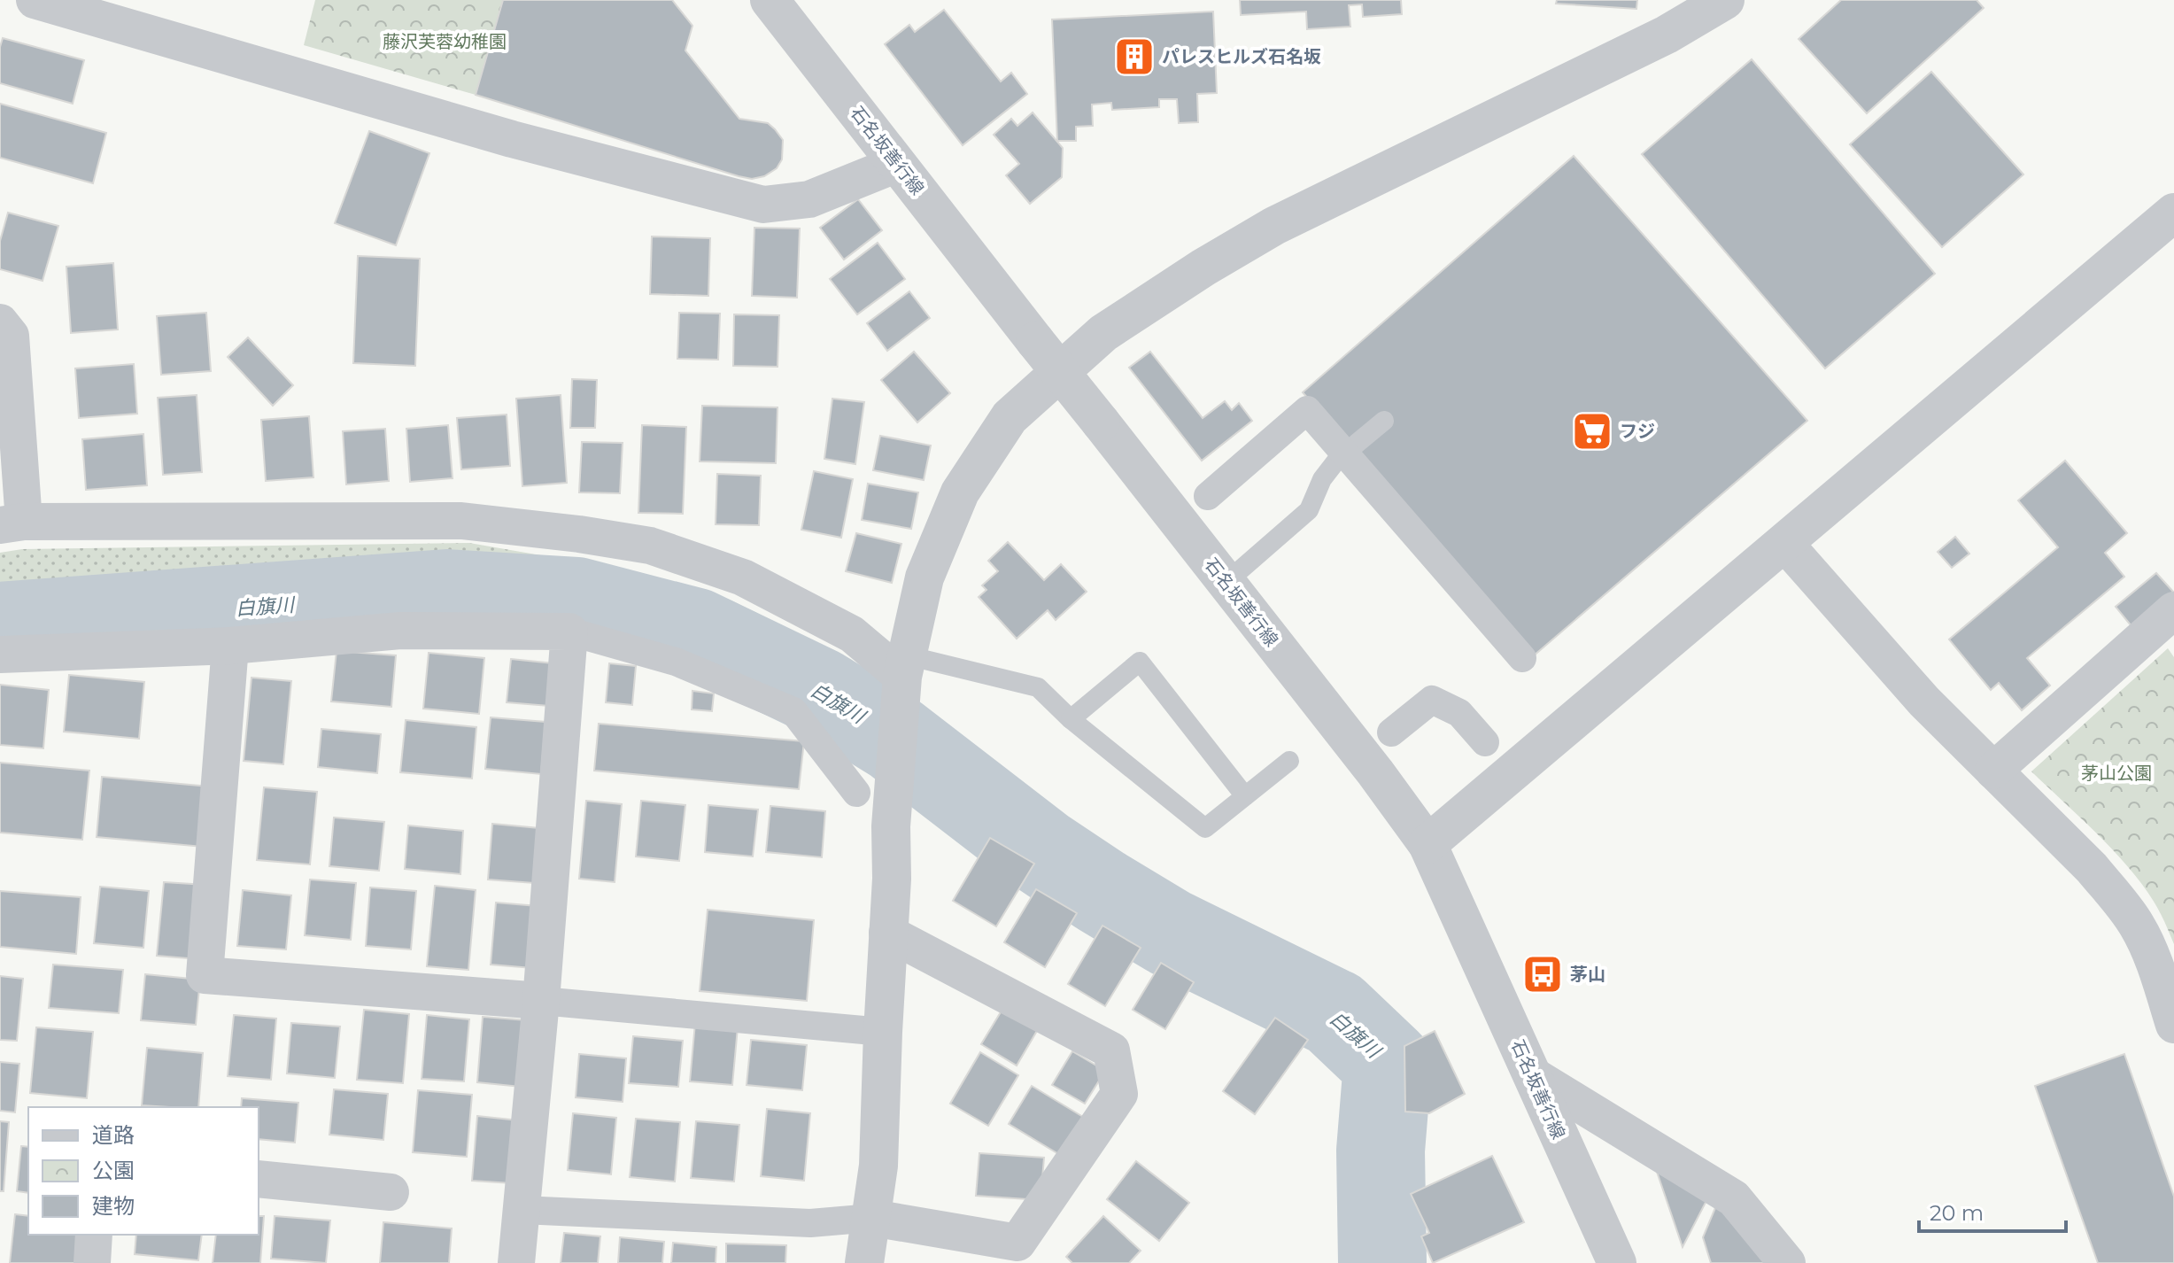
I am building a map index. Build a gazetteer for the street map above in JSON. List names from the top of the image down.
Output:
{
  "streets": {
    "street": ["石名坂善行線"]
  },
  "water": ["白旗川"],
  "parks": ["藤沢芙蓉幼稚園", "茅山公園"],
  "places": {
    "building": ["パレスヒルズ石名坂"],
    "supermarket": ["フジ"],
    "bus stop": ["茅山"]
  },
  "legend": ["道路", "公園", "建物"],
  "scale_bar": "20 m"
}
